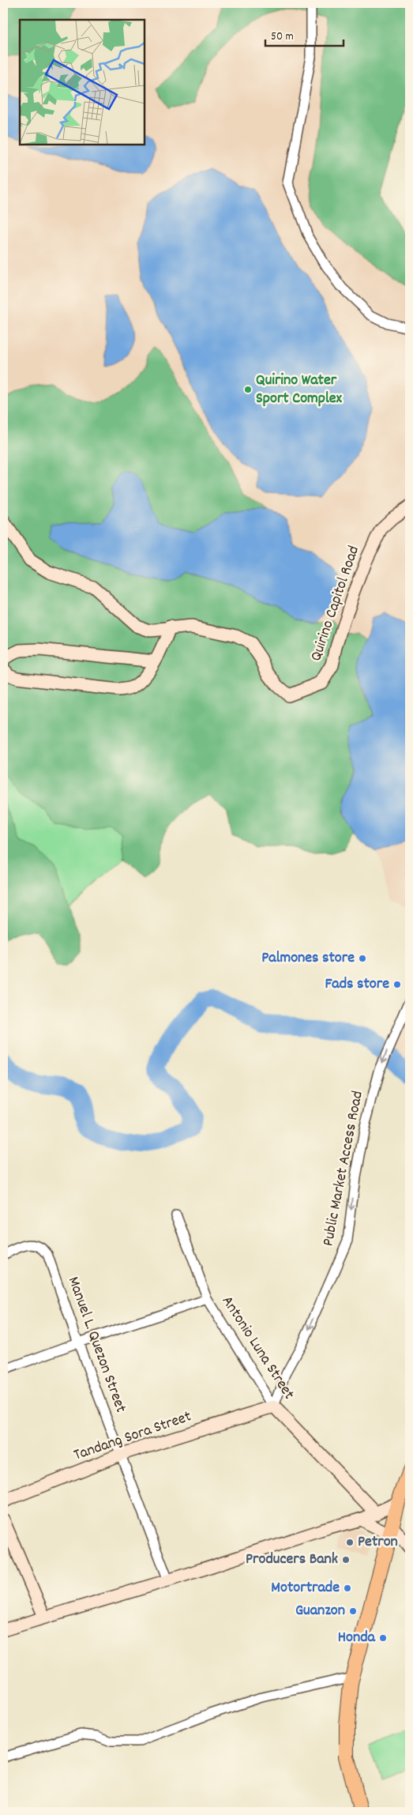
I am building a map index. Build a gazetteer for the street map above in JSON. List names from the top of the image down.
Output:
{
  "streets": {
    "street": [
      "Quirino Capitol Road",
      "Public Market Access Road",
      "Manuel L. Quezon Street",
      "Antonio Luna Street",
      "Tandang Sora Street"
    ]
  },
  "crossings": [
    ["Public Market Access Road", "Antonio Luna Street"],
    ["Public Market Access Road", "Tandang Sora Street"],
    ["Manuel L. Quezon Street", "Tandang Sora Street"],
    ["Antonio Luna Street", "Tandang Sora Street"]
  ],
  "one_way": ["Public Market Access Road"],
  "places": [
    "Quirino Water Sport Complex",
    "Palmones store",
    "Fads store",
    "Petron",
    "Producers Bank",
    "Motortrade",
    "Guanzon",
    "Honda"
  ],
  "scale_bar": "50 m"
}
